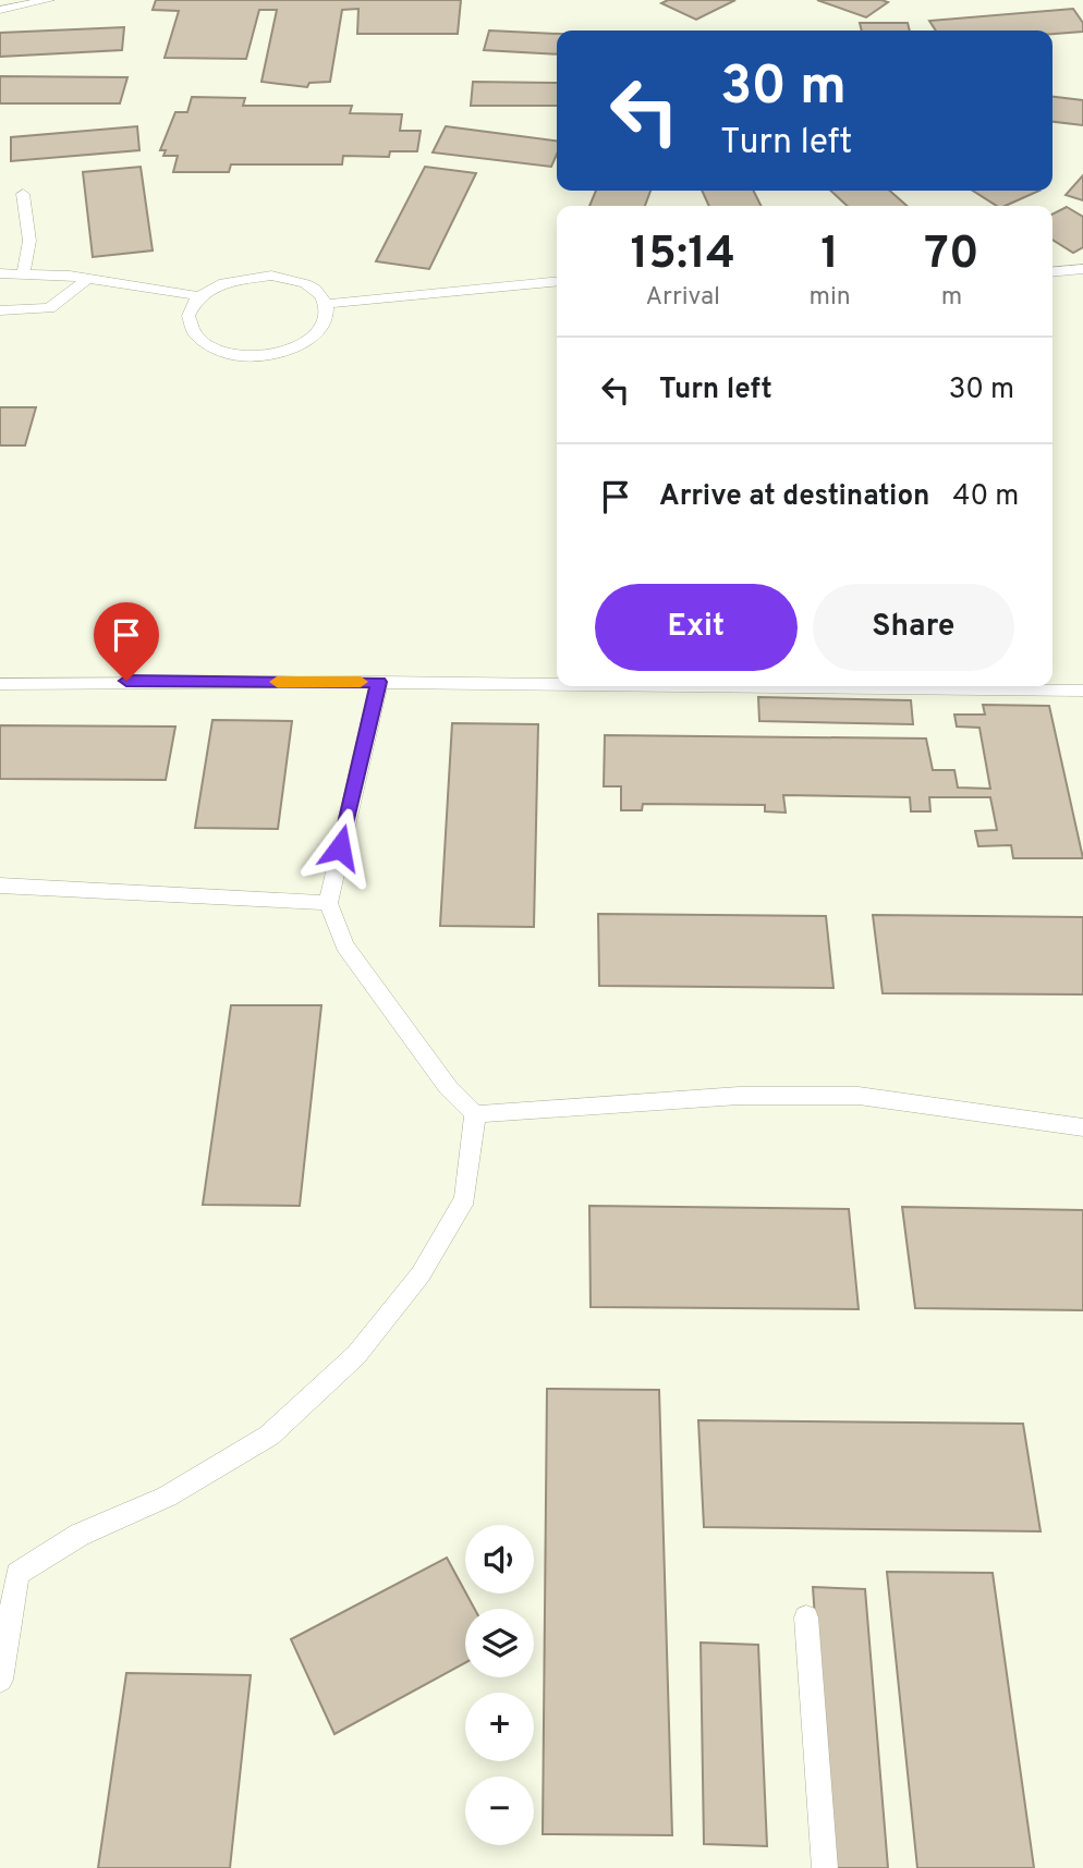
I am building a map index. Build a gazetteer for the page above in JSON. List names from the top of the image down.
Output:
{
  "page": {
    "turn": ["30 m", "Turn left"],
    "eta": [
      "15:14",
      "Arrival",
      "1",
      "min",
      "70",
      "m"
    ],
    "list": [
      {
        "name": "Turn left",
        "value": "30 m"
      },
      {
        "name": "Arrive at destination",
        "value": "40 m"
      }
    ],
    "buttons": ["Exit", "Share"],
    "map_buttons": ["+", "−"]
  }
}
